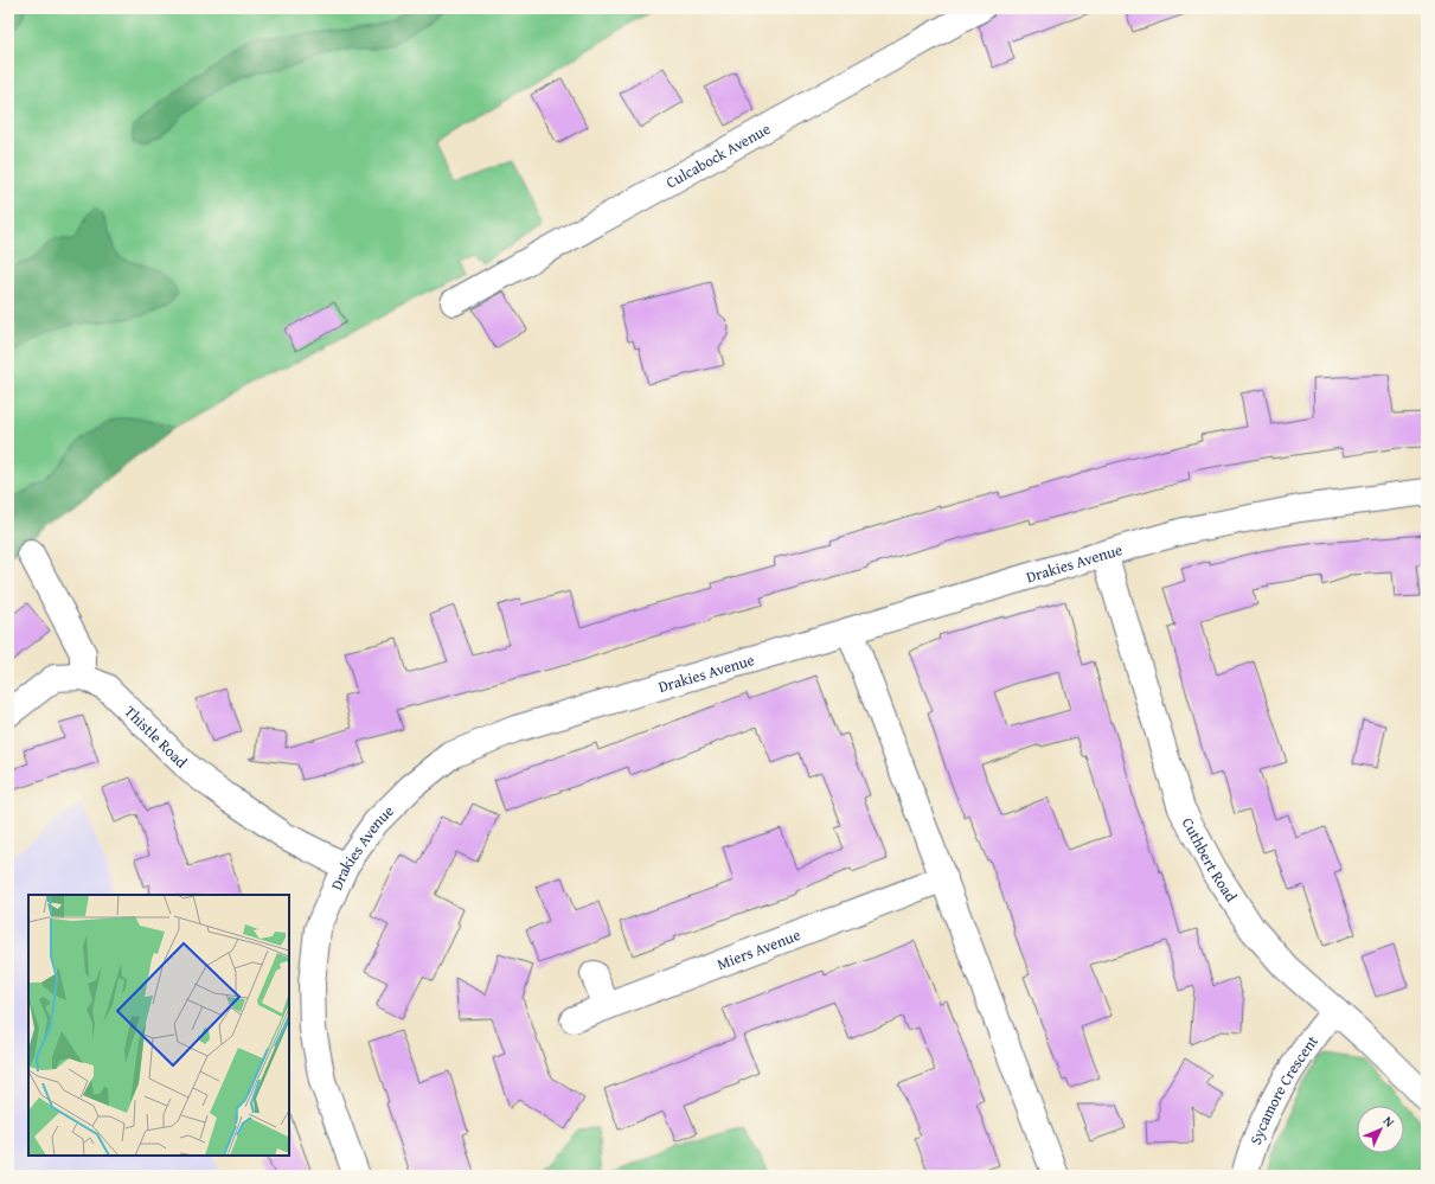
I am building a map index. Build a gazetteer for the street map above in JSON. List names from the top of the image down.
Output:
{
  "streets": {
    "street": [
      "Culcabock Avenue",
      "Drakies Avenue",
      "Thistle Road",
      "Cuthbert Road",
      "Miers Avenue",
      "Sycamore Crescent"
    ]
  },
  "crossings": [
    ["Drakies Avenue", "Thistle Road"],
    ["Drakies Avenue", "Cuthbert Road"],
    ["Cuthbert Road", "Sycamore Crescent"]
  ],
  "north": "top right"
}
